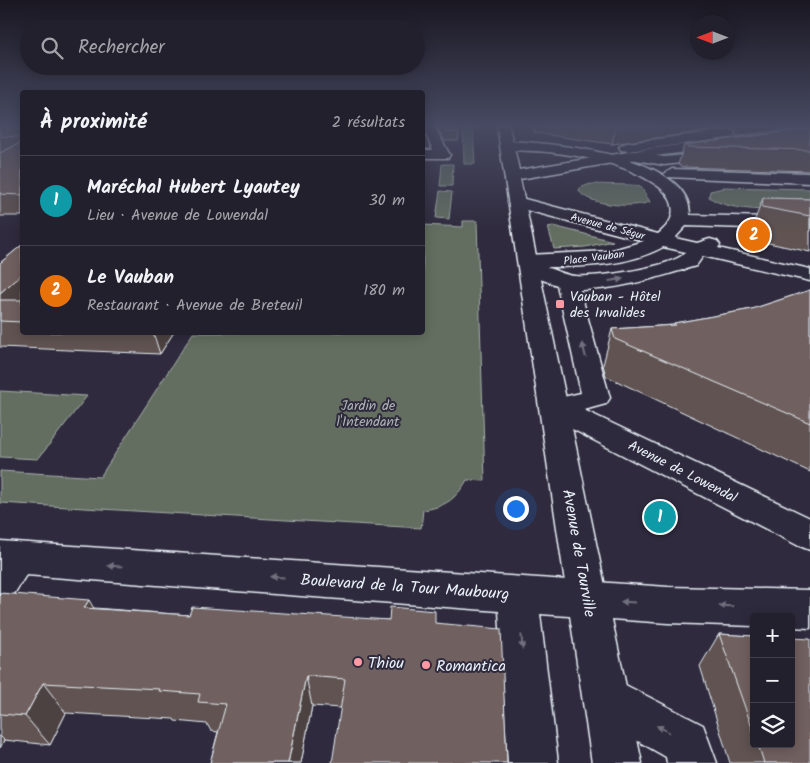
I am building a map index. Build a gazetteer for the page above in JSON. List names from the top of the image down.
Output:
{
  "streets": {
    "street": [
      "Avenue de Ségur",
      "Place Vauban",
      "Avenue de Lowendal",
      "Avenue de Tourville",
      "Boulevard de la Tour Maubourg"
    ]
  },
  "crossings": [
    ["Avenue de Ségur", "Place Vauban"],
    ["Avenue de Ségur", "Avenue de Tourville"],
    ["Place Vauban", "Avenue de Tourville"],
    ["Avenue de Lowendal", "Avenue de Tourville"],
    ["Avenue de Tourville", "Boulevard de la Tour Maubourg"]
  ],
  "one_way": ["Boulevard de la Tour Maubourg"],
  "parks": ["Jardin de l'Intendant"],
  "places": {
    "transit": ["Vauban - Hôtel des Invalides"],
    "other": ["Thiou", "Romantica"]
  },
  "north": "left",
  "page": {
    "search": "Rechercher",
    "heading": ["À proximité", "2 résultats"],
    "list": [
      {
        "mark": "1",
        "name": "Maréchal Hubert Lyautey",
        "note": "Lieu · Avenue de Lowendal",
        "value": "30 m"
      },
      {
        "mark": "2",
        "name": "Le Vauban",
        "note": "Restaurant · Avenue de Breteuil",
        "value": "180 m"
      }
    ],
    "pins": ["2", "1"],
    "map_buttons": ["+", "−"]
  }
}
